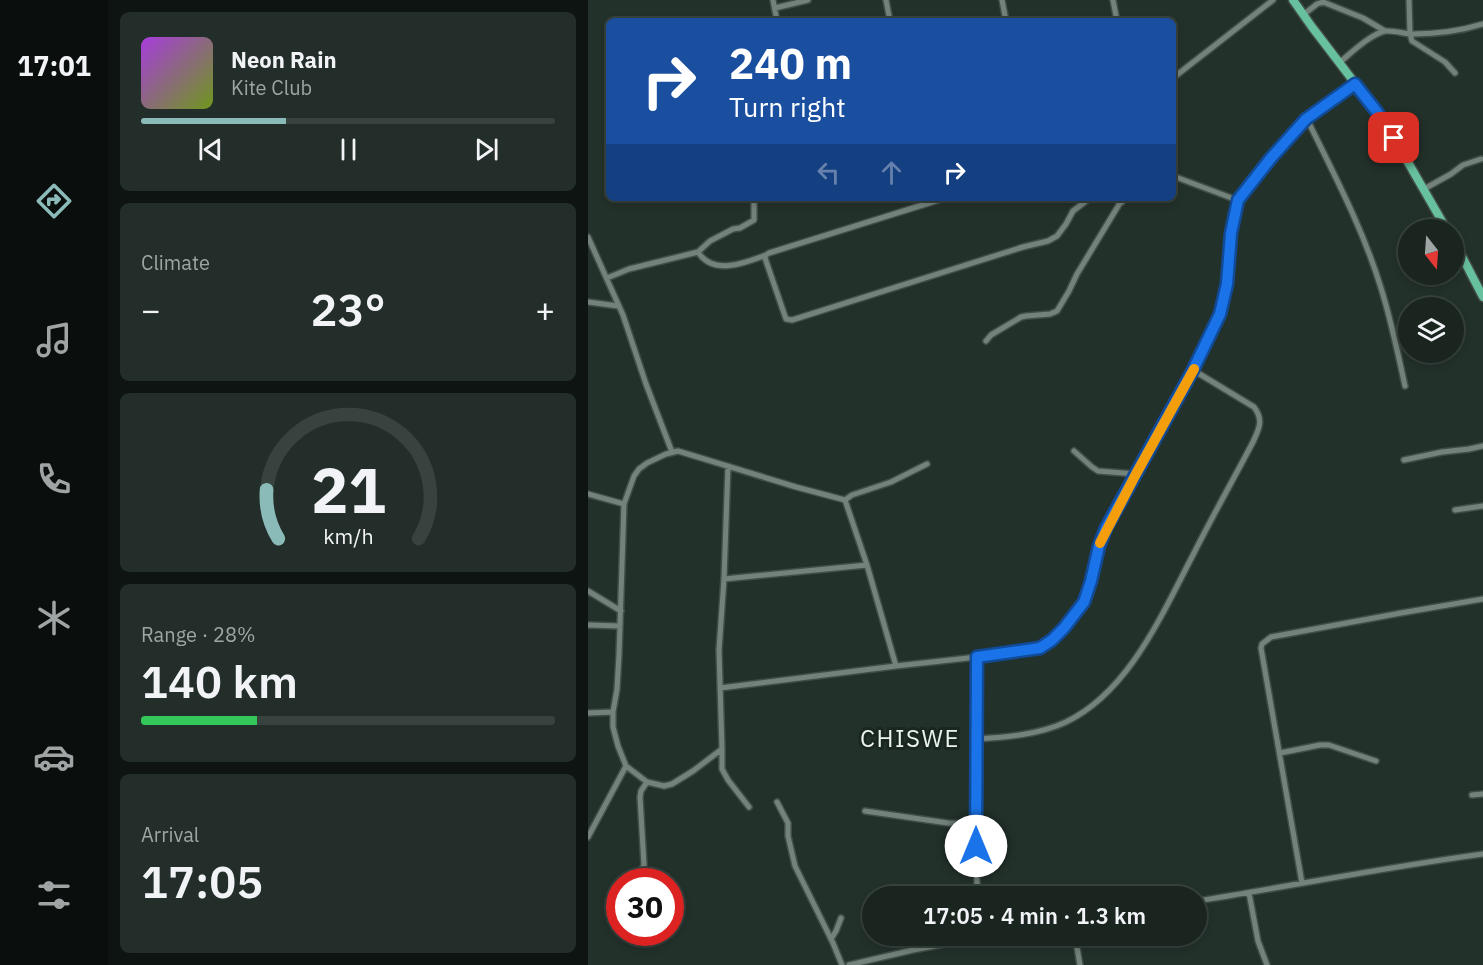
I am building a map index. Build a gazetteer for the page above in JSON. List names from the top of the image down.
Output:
{
  "districts": ["CHISWE"],
  "north": "bottom",
  "page": {
    "tabs": "17:01",
    "turn": ["240 m", "Turn right"],
    "song": ["Neon Rain", "Kite Club"],
    "tile": [
      "Climate",
      ["Range · 28%", "140 km"],
      ["Arrival", "17:05"]
    ],
    "heat": ["−", "23°", "+"],
    "limit": "30",
    "trip": "17:05 · 4 min · 1.3 km",
    "gauge": ["21", "km/h"]
  }
}
